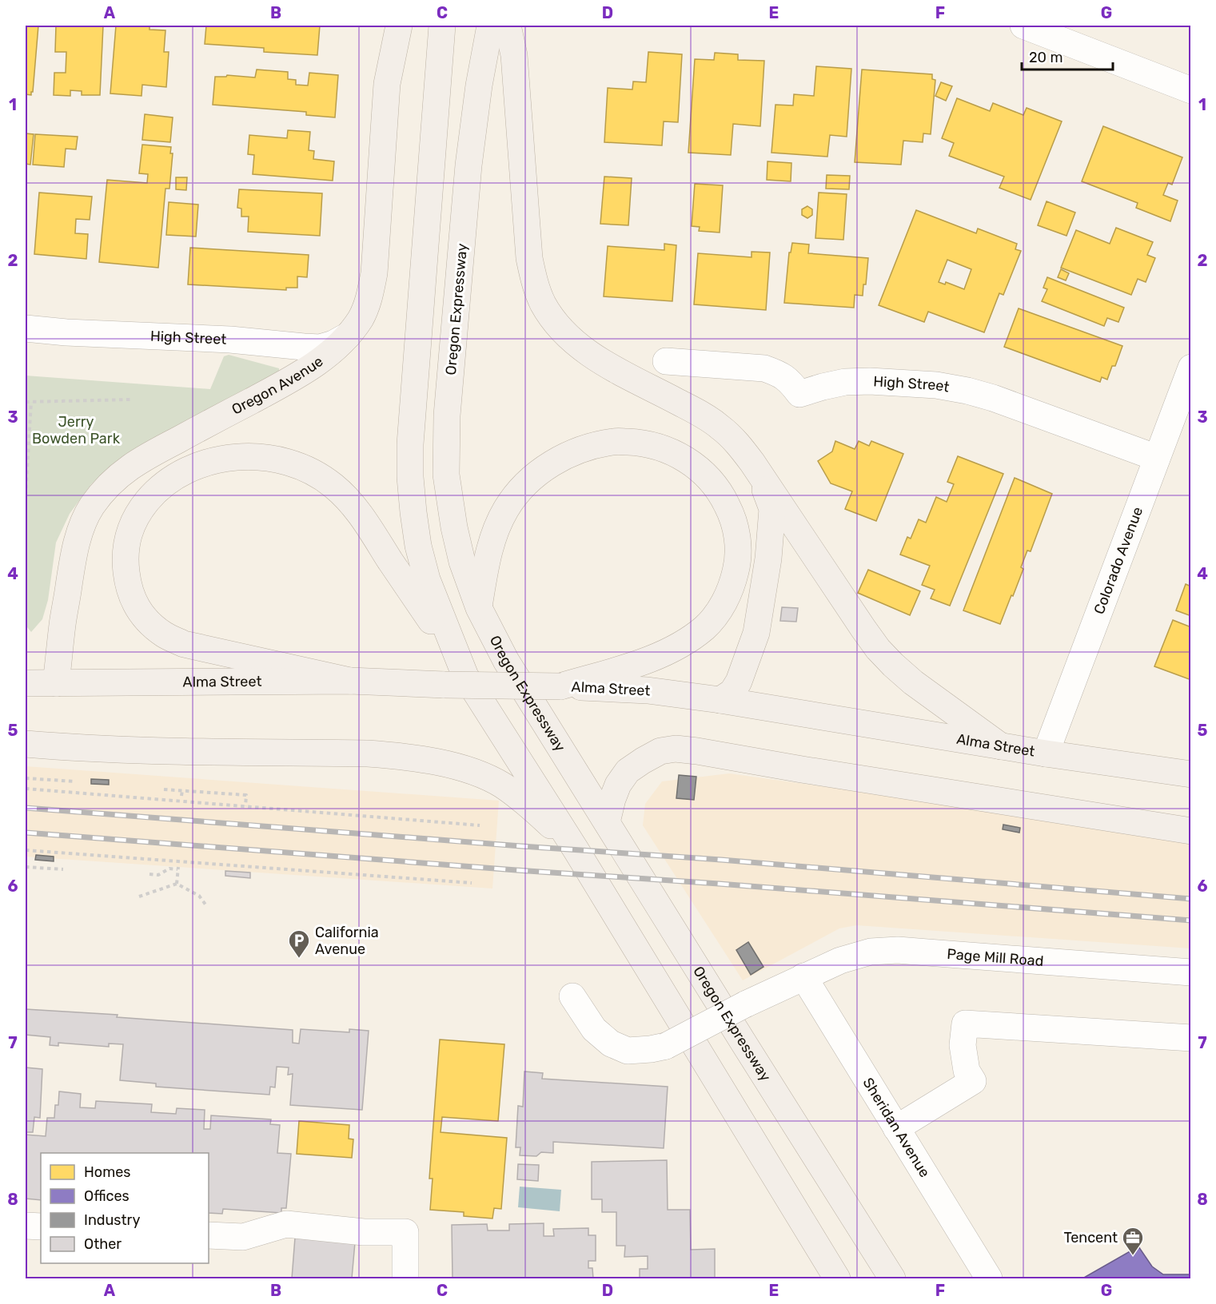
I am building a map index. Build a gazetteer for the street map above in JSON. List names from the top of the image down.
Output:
{
  "streets": {
    "main road": ["Oregon Expressway", "Oregon Avenue", "Alma Street"],
    "street": [
      "High Street",
      "Colorado Avenue",
      "Page Mill Road",
      "Sheridan Avenue"
    ]
  },
  "crossings": [
    ["High Street", "Oregon Avenue"],
    ["High Street", "Colorado Avenue"],
    ["Oregon Avenue", "Alma Street"],
    ["Colorado Avenue", "Alma Street"],
    ["Page Mill Road", "Sheridan Avenue"]
  ],
  "parks": ["Jerry Bowden Park"],
  "places": {
    "parking": ["California Avenue"],
    "office": ["Tencent"]
  },
  "legend": [
    "Homes",
    "Offices",
    "Industry",
    "Other"
  ],
  "scale_bar": "20 m",
  "grid": {
    "columns": [
      "A",
      "B",
      "C",
      "D",
      "E",
      "F",
      "G"
    ],
    "rows": [
      "1",
      "2",
      "3",
      "4",
      "5",
      "6",
      "7",
      "8"
    ]
  }
}
